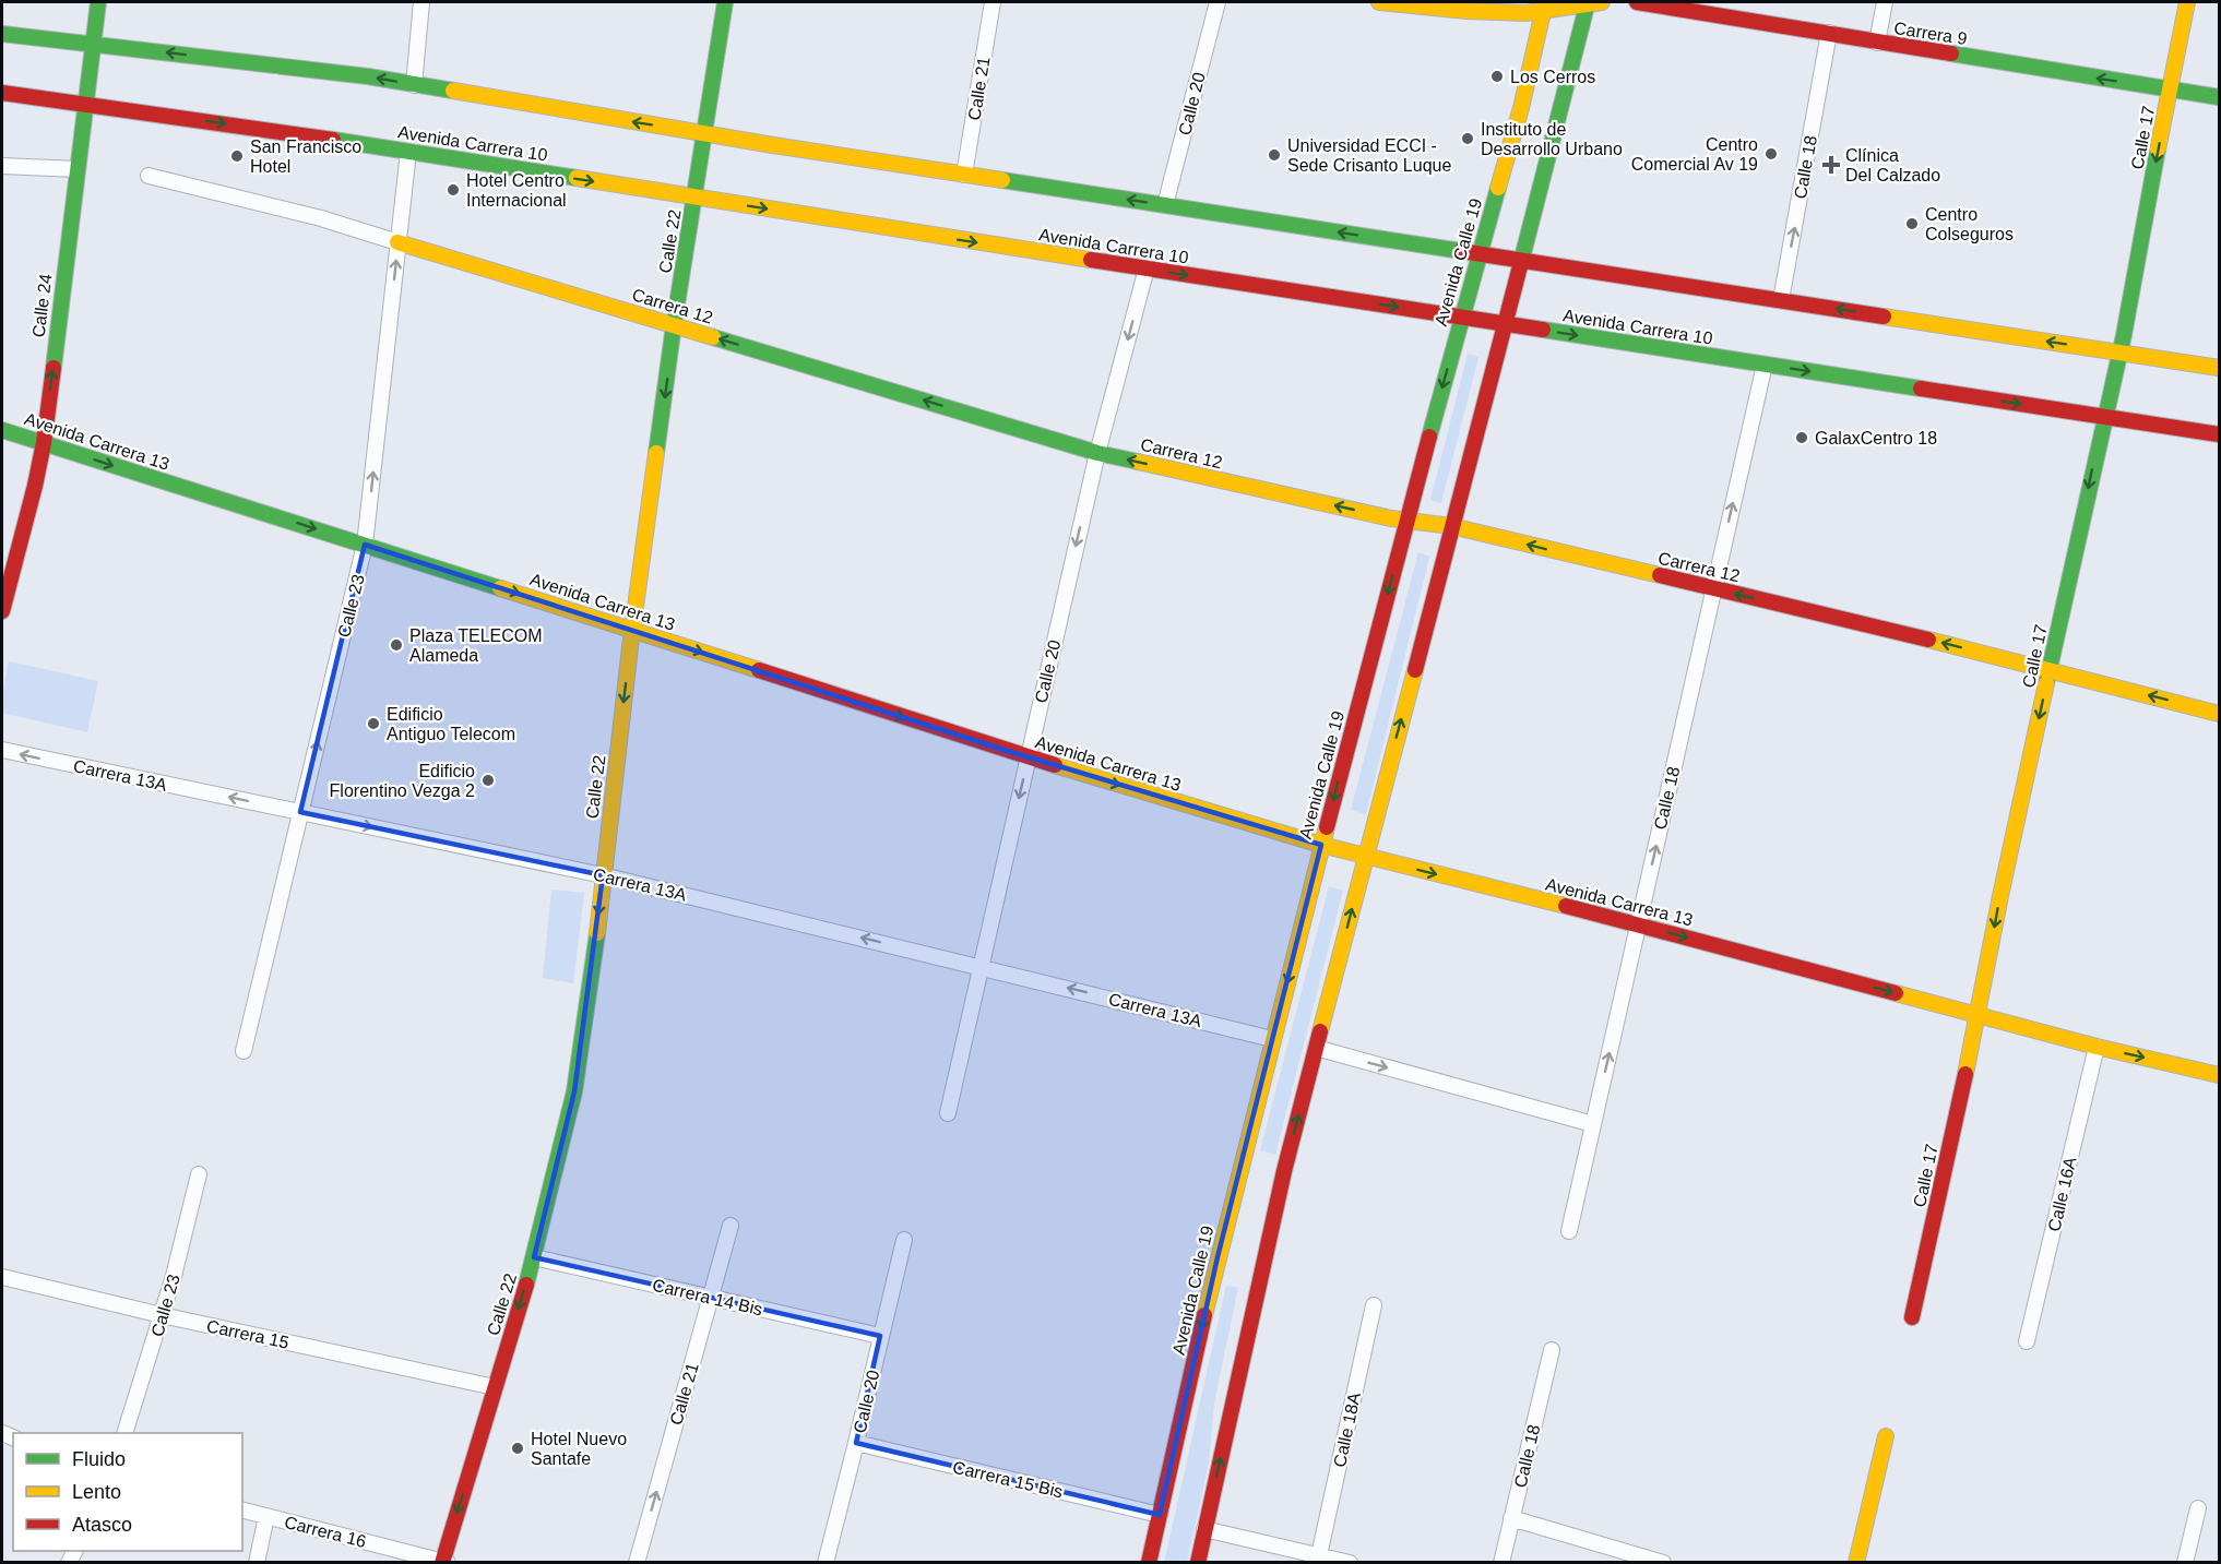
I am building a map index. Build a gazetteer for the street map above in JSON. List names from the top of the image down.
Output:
{
  "streets": {
    "main road": [
      "Carrera 9",
      "Calle 17",
      "Avenida Carrera 10",
      "Calle 22",
      "Avenida Calle 19",
      "Calle 24",
      "Carrera 12",
      "Avenida Carrera 13"
    ],
    "street": [
      "Calle 21",
      "Calle 20",
      "Calle 18",
      "Calle 23",
      "Carrera 13A",
      "Calle 16A",
      "Carrera 14 Bis",
      "Carrera 15",
      "Calle 18A",
      "Carrera 15 Bis",
      "Carrera 16"
    ]
  },
  "crossings": [
    ["Carrera 9", "Calle 17"],
    ["Carrera 9", "Calle 18"],
    ["Calle 21", "Carrera 14 Bis"],
    ["Calle 20", "Avenida Carrera 10"],
    ["Calle 20", "Carrera 12"],
    ["Calle 20", "Avenida Carrera 13"],
    ["Calle 20", "Carrera 13A"],
    ["Calle 20", "Carrera 14 Bis"],
    ["Calle 20", "Carrera 15 Bis"],
    ["Calle 17", "Avenida Carrera 10"],
    ["Calle 17", "Carrera 12"],
    ["Calle 17", "Avenida Carrera 13"],
    ["Avenida Carrera 10", "Calle 18"],
    ["Avenida Carrera 10", "Calle 22"],
    ["Avenida Carrera 10", "Avenida Calle 19"],
    ["Avenida Carrera 10", "Calle 24"],
    ["Avenida Carrera 10", "Calle 23"],
    ["Calle 18", "Carrera 12"],
    ["Calle 18", "Avenida Carrera 13"],
    ["Calle 22", "Carrera 12"],
    ["Calle 22", "Avenida Carrera 13"],
    ["Calle 22", "Carrera 13A"],
    ["Calle 22", "Carrera 14 Bis"],
    ["Calle 22", "Carrera 15"],
    ["Calle 22", "Carrera 16"],
    ["Avenida Calle 19", "Carrera 12"],
    ["Avenida Calle 19", "Avenida Carrera 13"],
    ["Avenida Calle 19", "Carrera 13A"],
    ["Avenida Calle 19", "Carrera 15 Bis"],
    ["Calle 24", "Avenida Carrera 13"],
    ["Carrera 12", "Calle 23"],
    ["Avenida Carrera 13", "Calle 23"],
    ["Avenida Carrera 13", "Calle 16A"],
    ["Calle 23", "Carrera 13A"],
    ["Calle 23", "Carrera 15"]
  ],
  "one_way": [
    "Carrera 9",
    "Calle 21",
    "Calle 20",
    "Calle 17",
    "Calle 18",
    "Calle 22",
    "Calle 24",
    "Carrera 12",
    "Avenida Carrera 13",
    "Calle 23"
  ],
  "places": {
    "other": [
      "Los Cerros",
      "Instituto de Desarrollo Urbano",
      "Centro Comercial Av 19",
      "Universidad ECCI - Sede Crisanto Luque",
      "San Francisco Hotel",
      "Hotel Centro Internacional",
      "Centro Colseguros",
      "GalaxCentro 18",
      "Plaza TELECOM Alameda",
      "Edificio Antiguo Telecom",
      "Edificio Florentino Vezga 2",
      "Hotel Nuevo Santafe"
    ],
    "health": ["Clínica Del Calzado"]
  },
  "legend": ["Fluido", "Lento", "Atasco"]
}
